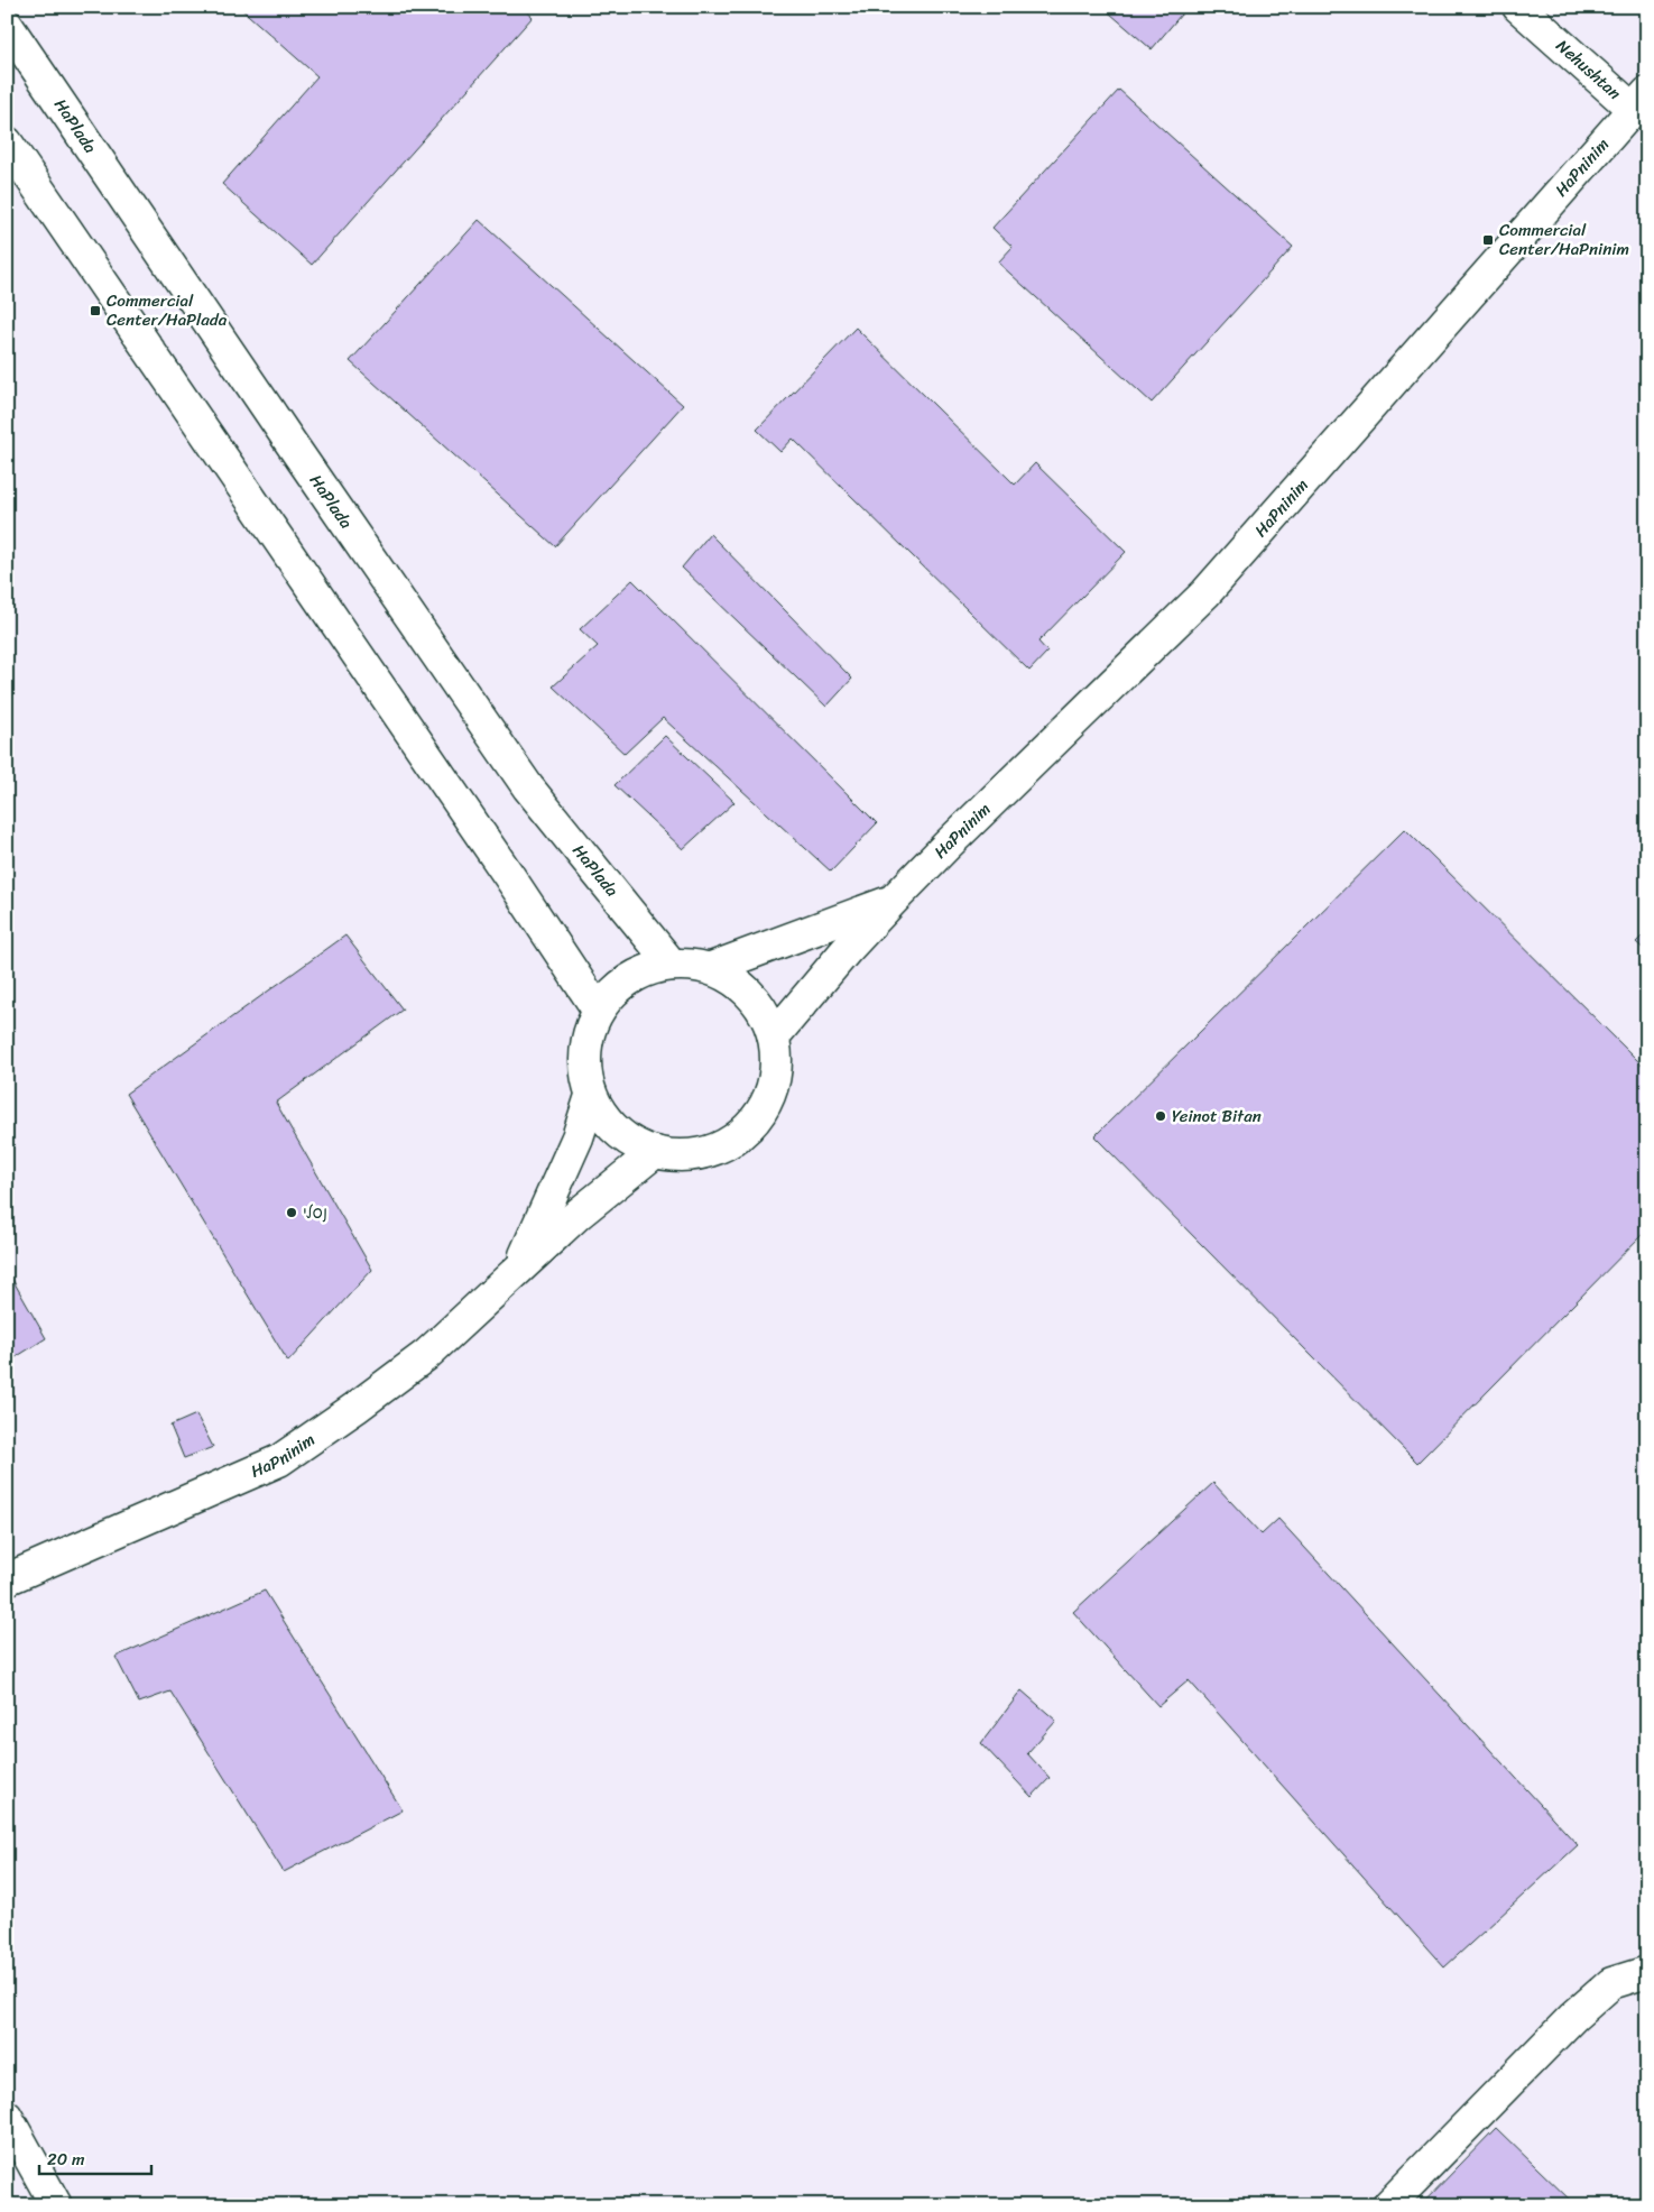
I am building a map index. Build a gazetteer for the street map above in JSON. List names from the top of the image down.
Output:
{
  "streets": {
    "street": ["Nehushtan", "HaPlada", "HaPninim"]
  },
  "crossings": [
    ["Nehushtan", "HaPninim"],
    ["HaPlada", "HaPninim"]
  ],
  "places": {
    "transit": ["Commercial Center/HaPninim", "Commercial Center/HaPlada"],
    "other": ["Yeinot Bitan", "נסלי"]
  },
  "scale_bar": "20 m"
}
